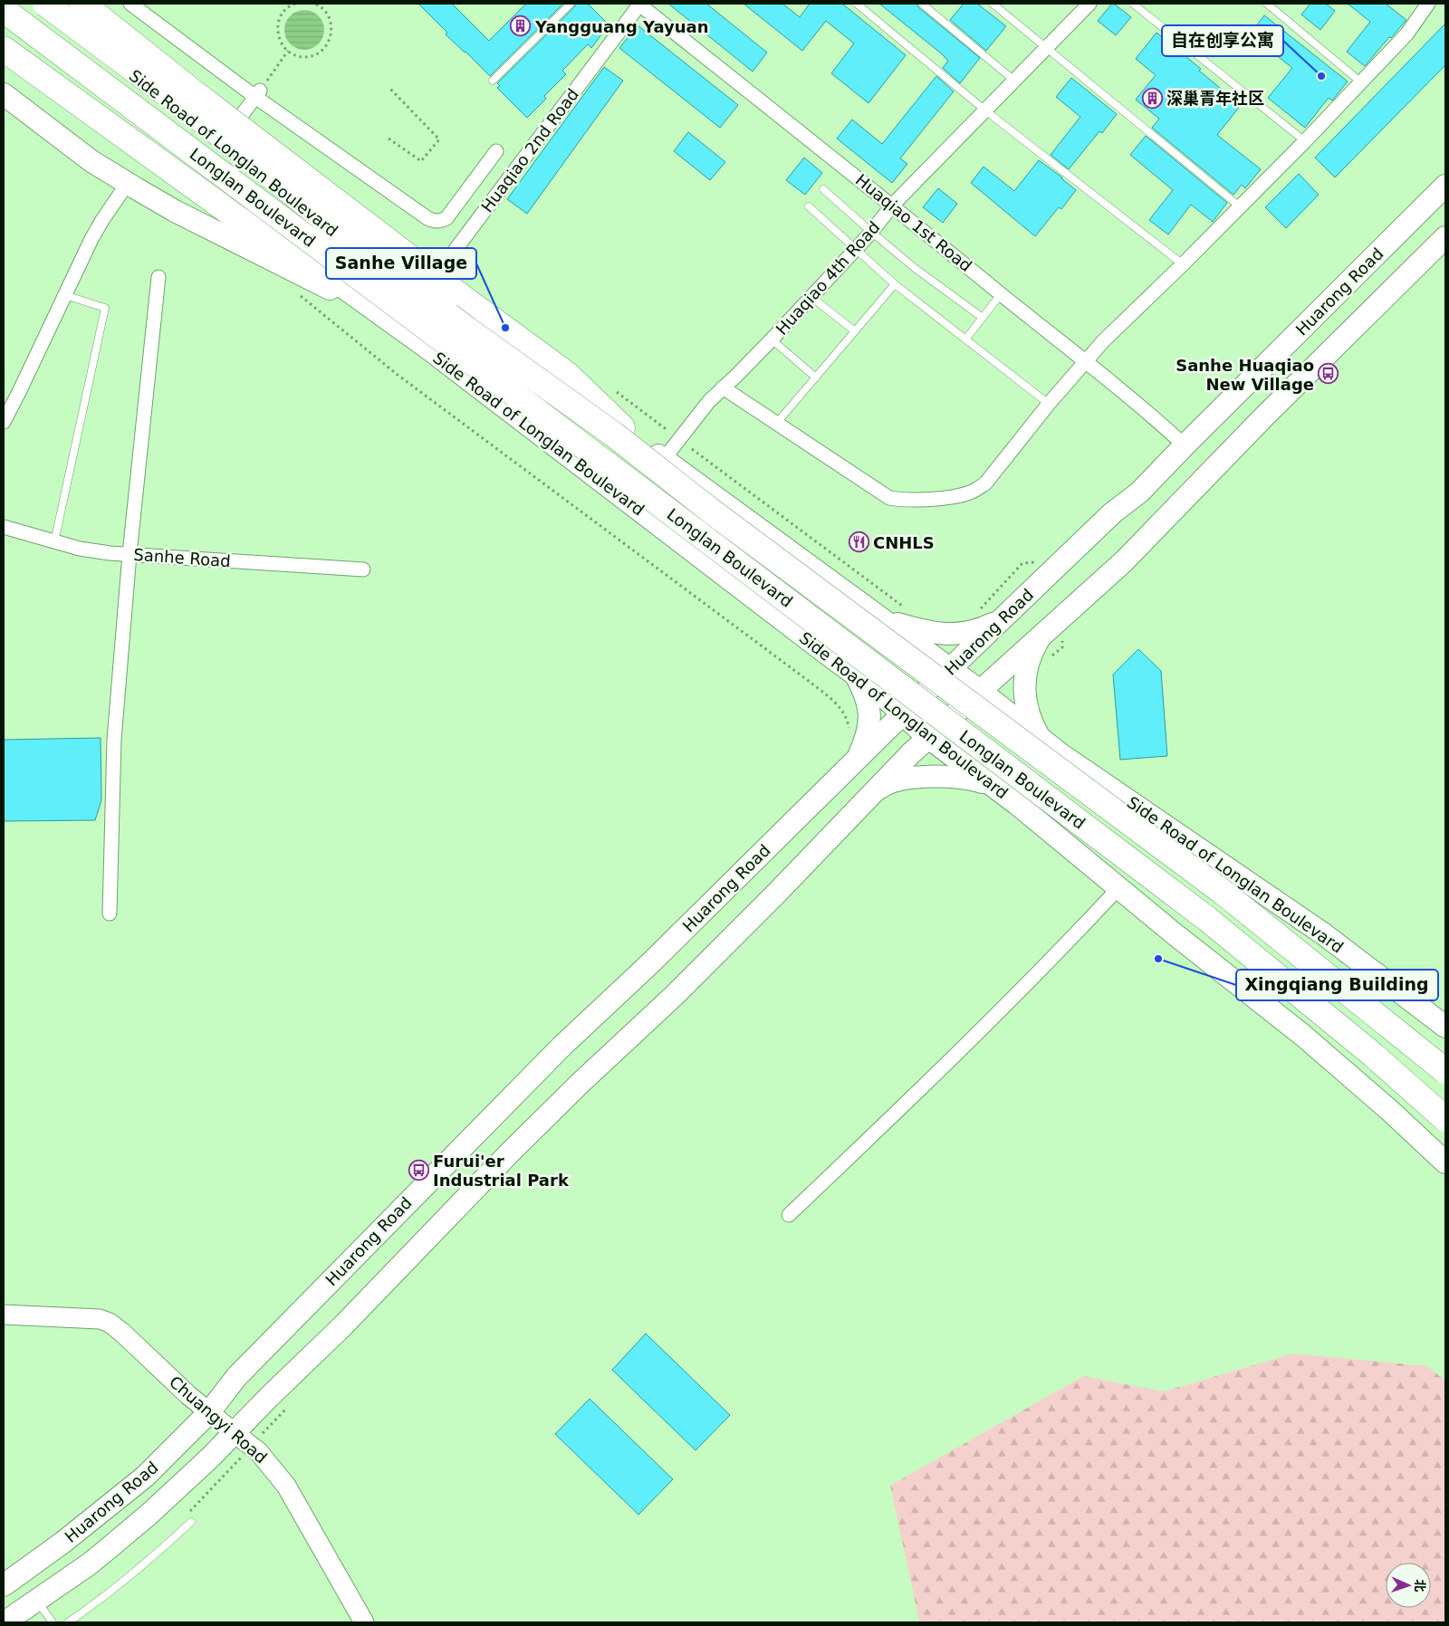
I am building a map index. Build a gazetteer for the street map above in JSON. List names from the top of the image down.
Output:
{
  "streets": {
    "highway": ["Longlan Boulevard"],
    "main road": ["Side Road of Longlan Boulevard", "Huarong Road"],
    "street": [
      "Huaqiao 2nd Road",
      "Huaqiao 1st Road",
      "Huaqiao 4th Road",
      "Sanhe Road",
      "Chuangyi Road"
    ]
  },
  "crossings": [
    ["Huaqiao 2nd Road", "Side Road of Longlan Boulevard"],
    ["Huaqiao 2nd Road", "Huaqiao 1st Road"],
    ["Side Road of Longlan Boulevard", "Longlan Boulevard"],
    ["Side Road of Longlan Boulevard", "Huaqiao 4th Road"],
    ["Side Road of Longlan Boulevard", "Huarong Road"],
    ["Huaqiao 1st Road", "Huaqiao 4th Road"],
    ["Huaqiao 1st Road", "Huarong Road"],
    ["Huarong Road", "Chuangyi Road"]
  ],
  "places": {
    "building": ["Yangguang Yayuan", "深巢青年社区"],
    "other": ["自在创享公寓", "Sanhe Village", "Xingqiang Building"],
    "bus stop": ["Sanhe Huaqiao New Village", "Furui'er Industrial Park"],
    "restaurant": ["CNHLS"]
  },
  "north": "right"
}
